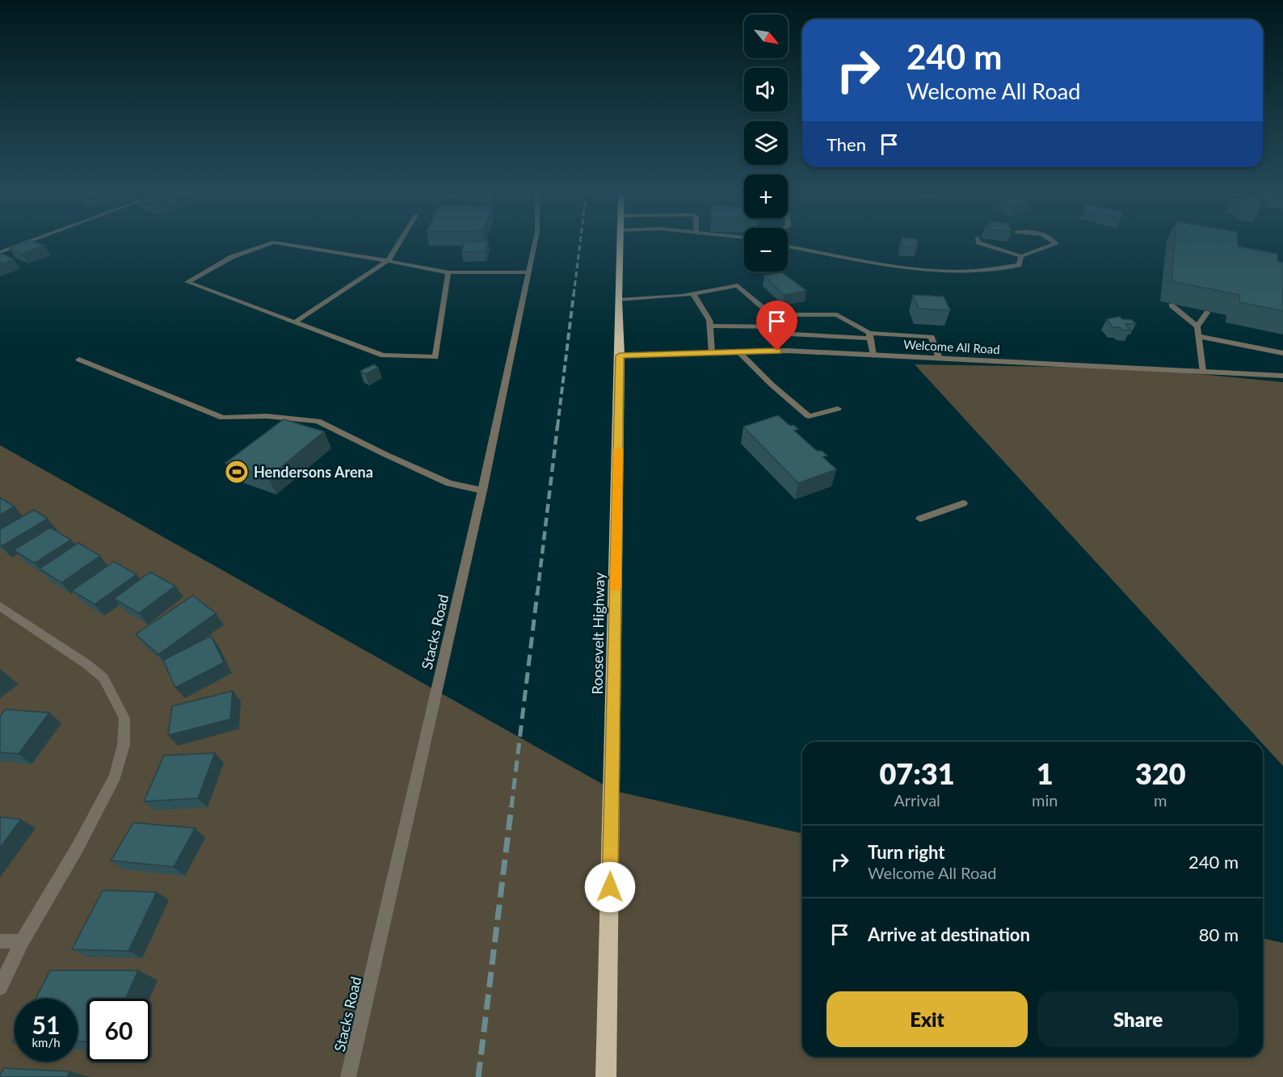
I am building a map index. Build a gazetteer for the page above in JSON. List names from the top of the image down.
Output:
{
  "streets": {
    "main road": ["Roosevelt Highway"],
    "street": ["Welcome All Road", "Stacks Road"]
  },
  "crossings": [
    ["Welcome All Road", "Roosevelt Highway"]
  ],
  "places": {
    "sports": ["Hendersons Arena"]
  },
  "north": "bottom right",
  "page": {
    "map_buttons": ["+", "−"],
    "turn": ["240 m", "Welcome All Road"],
    "then": "Then",
    "eta": [
      "07:31",
      "Arrival",
      "1",
      "min",
      "320",
      "m"
    ],
    "list": [
      {
        "name": "Turn right",
        "note": "Welcome All Road",
        "value": "240 m"
      },
      {
        "name": "Arrive at destination",
        "value": "80 m"
      }
    ],
    "buttons": ["Exit", "Share"],
    "speed": "51 km/h",
    "limit": "60"
  }
}
